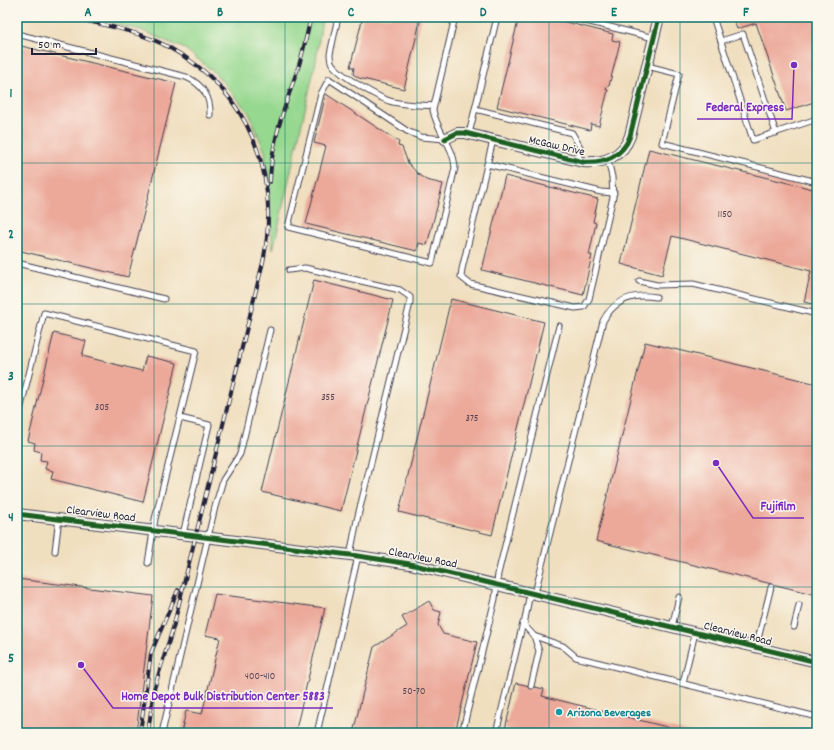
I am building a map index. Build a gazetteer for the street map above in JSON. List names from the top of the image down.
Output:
{
  "streets": {
    "street": ["McGaw Drive", "Clearview Road"]
  },
  "places": [
    "Federal Express",
    "Fujifilm",
    "Home Depot Bulk Distribution Center 5883",
    "Arizona Beverages"
  ],
  "house_numbers": [
    "1150",
    "355",
    "305",
    "375",
    "400-410",
    "50-70"
  ],
  "scale_bar": "50 m",
  "grid": {
    "columns": [
      "A",
      "B",
      "C",
      "D",
      "E",
      "F"
    ],
    "rows": [
      "1",
      "2",
      "3",
      "4",
      "5"
    ]
  }
}
